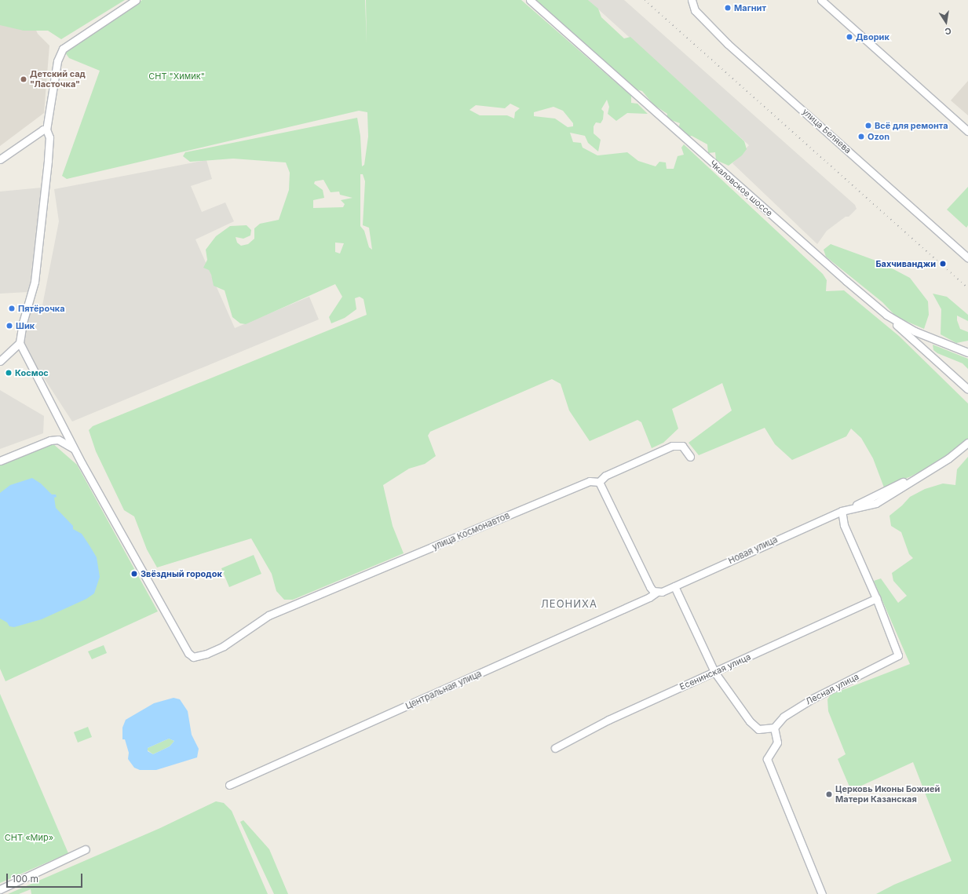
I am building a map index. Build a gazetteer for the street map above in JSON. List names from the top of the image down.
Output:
{
  "streets": {
    "street": [
      "улица Беляева",
      "Чкаловское шоссе",
      "улица Космонавтов",
      "Новая улица",
      "Есенинская улица",
      "Лесная улица",
      "Центральная улица"
    ]
  },
  "crossings": [
    ["Новая улица", "Центральная улица"],
    ["Есенинская улица", "Лесная улица"]
  ],
  "districts": ["ЛЕОНИХА"],
  "parks": ["СНТ \"Химик\"", "СНТ «Мир»"],
  "places": [
    "Магнит",
    "Дворик",
    "Детский сад \"Ласточка\"",
    "Всё для ремонта",
    "Ozon",
    "Бахчиванджи",
    "Пятёрочка",
    "Шик",
    "Космос",
    "Звёздный городок",
    "Церковь Иконы Божией Матери Казанская"
  ],
  "scale_bar": "100 m",
  "north": "bottom"
}
